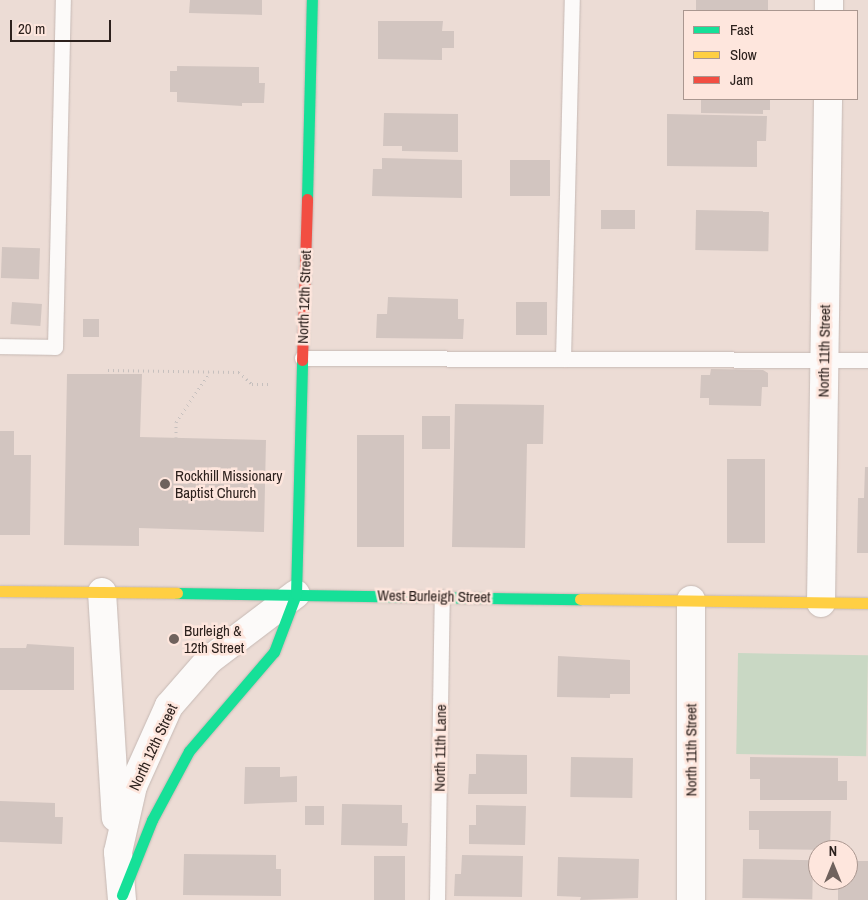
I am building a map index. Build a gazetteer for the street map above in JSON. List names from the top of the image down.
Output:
{
  "streets": {
    "street": ["North 12th Street", "North 11th Street", "West Burleigh Street"],
    "lane": ["North 11th Lane"]
  },
  "crossings": [
    ["North 12th Street", "West Burleigh Street"],
    ["North 11th Street", "West Burleigh Street"],
    ["West Burleigh Street", "North 11th Lane"]
  ],
  "places": ["Rockhill Missionary Baptist Church", "Burleigh & 12th Street"],
  "legend": ["Fast", "Slow", "Jam"],
  "scale_bar": "20 m",
  "north": "top"
}
